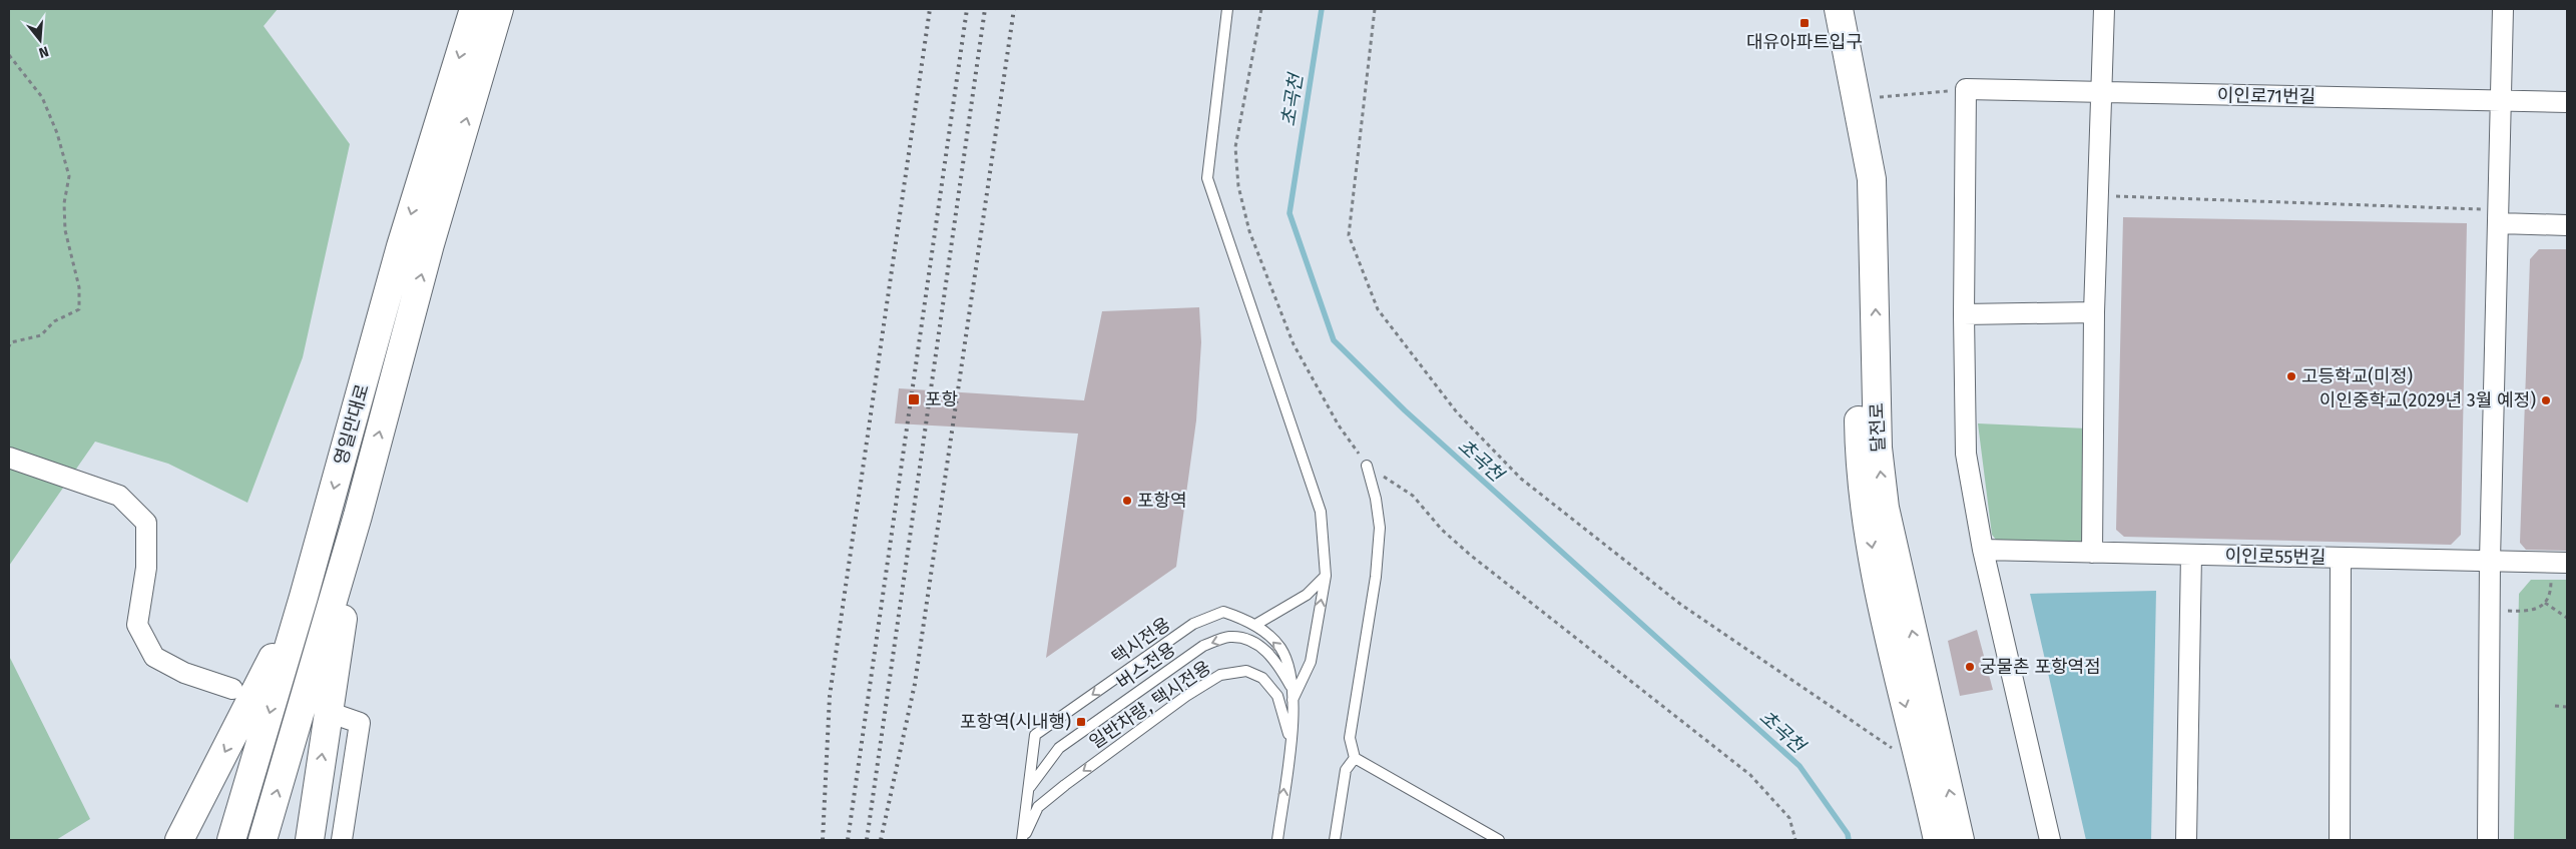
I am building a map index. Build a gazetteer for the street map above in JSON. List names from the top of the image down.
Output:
{
  "streets": {
    "main road": ["영일만대로", "달전로"],
    "street": ["이인로71번길", "이인로55번길"],
    "lane": ["택시전용", "버스전용", "일반차량, 택시전용"]
  },
  "crossings": [
    ["택시전용", "버스전용"],
    ["택시전용", "일반차량, 택시전용"]
  ],
  "one_way": ["버스전용"],
  "water": ["초곡천"],
  "places": {
    "transit": ["대유아파트입구", "포항", "포항역(시내행)"],
    "other": [
      "고등학교(미정)",
      "이인중학교(2029년 3월 예정)",
      "포항역",
      "궁물촌 포항역점"
    ]
  },
  "north": "bottom"
}
